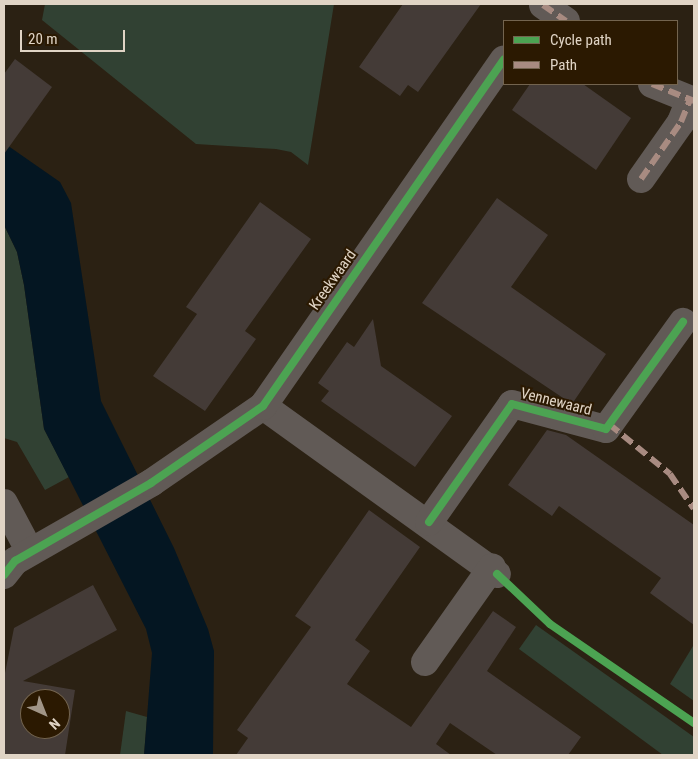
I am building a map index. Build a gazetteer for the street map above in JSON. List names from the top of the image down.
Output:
{
  "streets": {
    "street": ["Kreekwaard", "Vennewaard"]
  },
  "legend": ["Cycle path", "Path"],
  "scale_bar": "20 m",
  "north": "bottom right"
}
